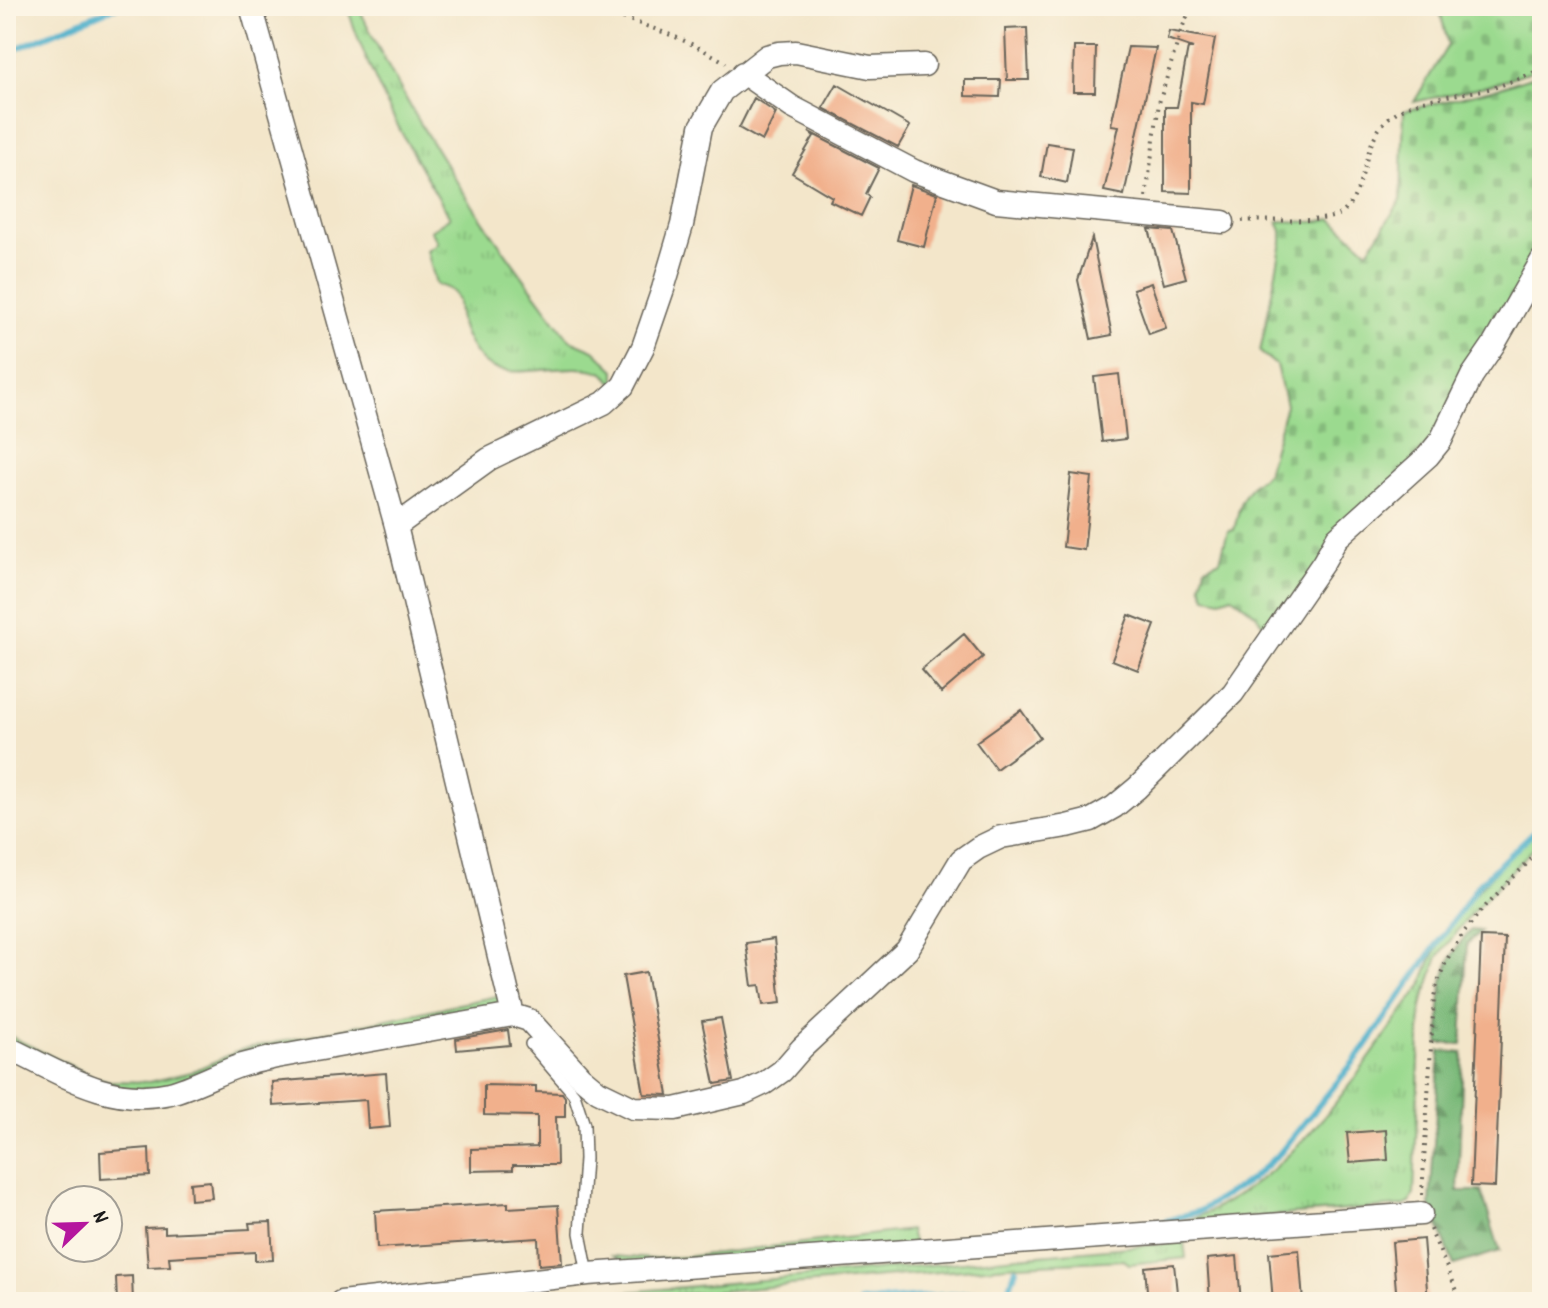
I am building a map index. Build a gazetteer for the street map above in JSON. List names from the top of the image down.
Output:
{
  "north": "top right"
}
